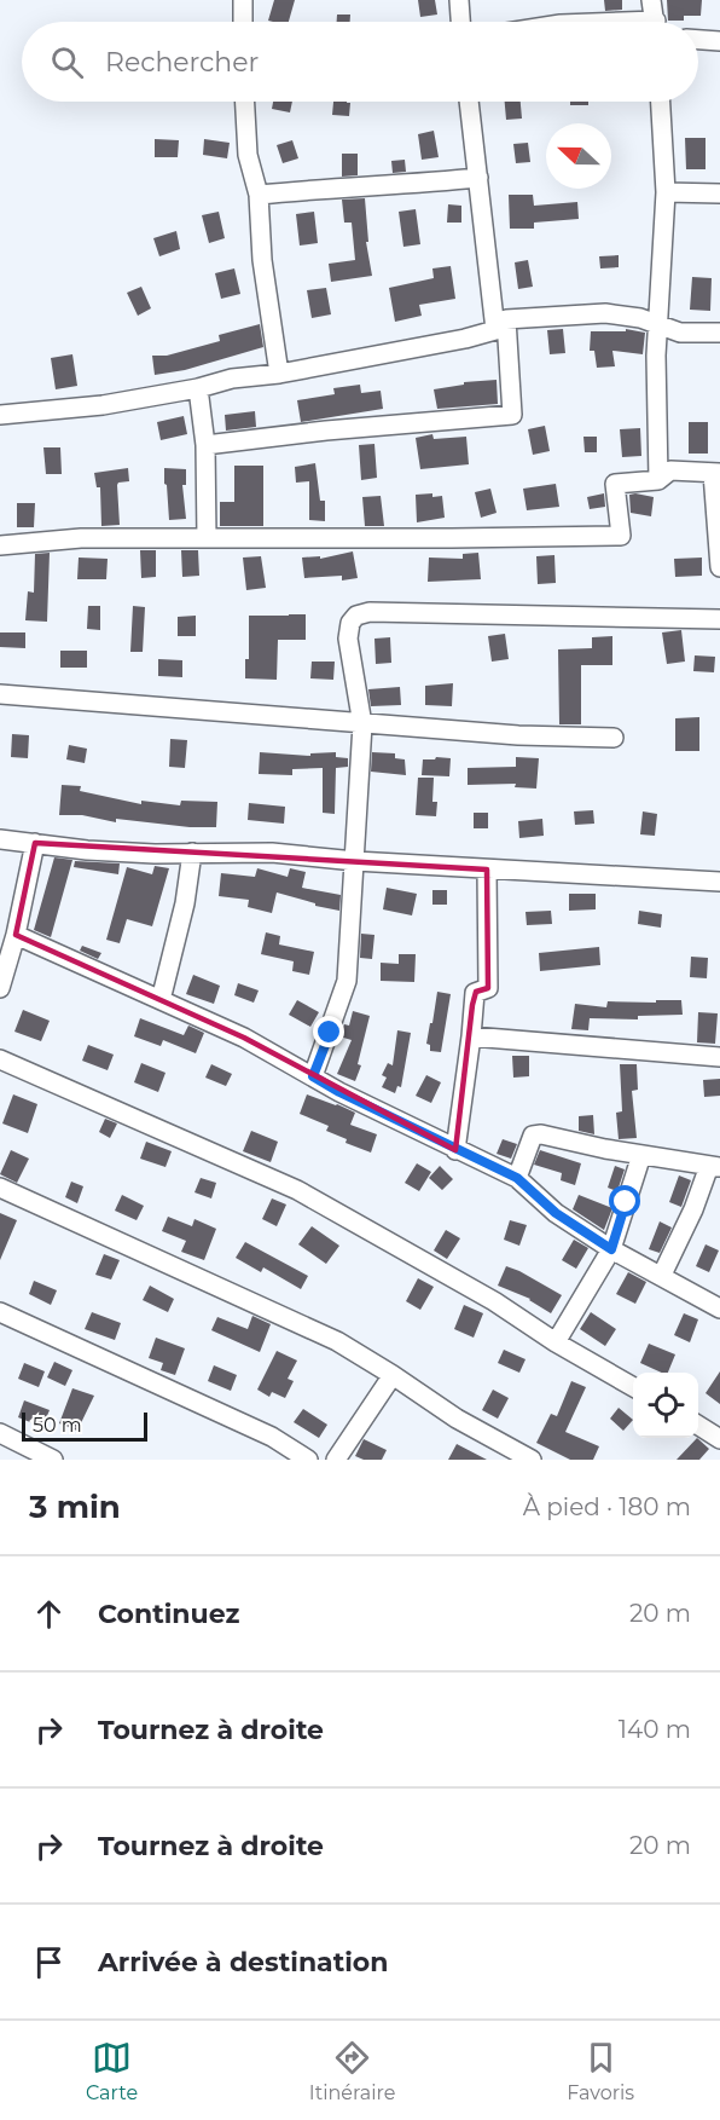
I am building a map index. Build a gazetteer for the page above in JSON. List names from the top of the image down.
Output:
{
  "scale_bar": "50 m",
  "north": "left",
  "page": {
    "search": "Rechercher",
    "scale": "50 m",
    "heading": ["3 min", "À pied · 180 m"],
    "list": [
      ["Continuez", "20 m"],
      ["Tournez à droite", "140 m"],
      ["Tournez à droite", "20 m"],
      "Arrivée à destination"
    ],
    "nav": ["Carte", "Itinéraire", "Favoris"]
  }
}
